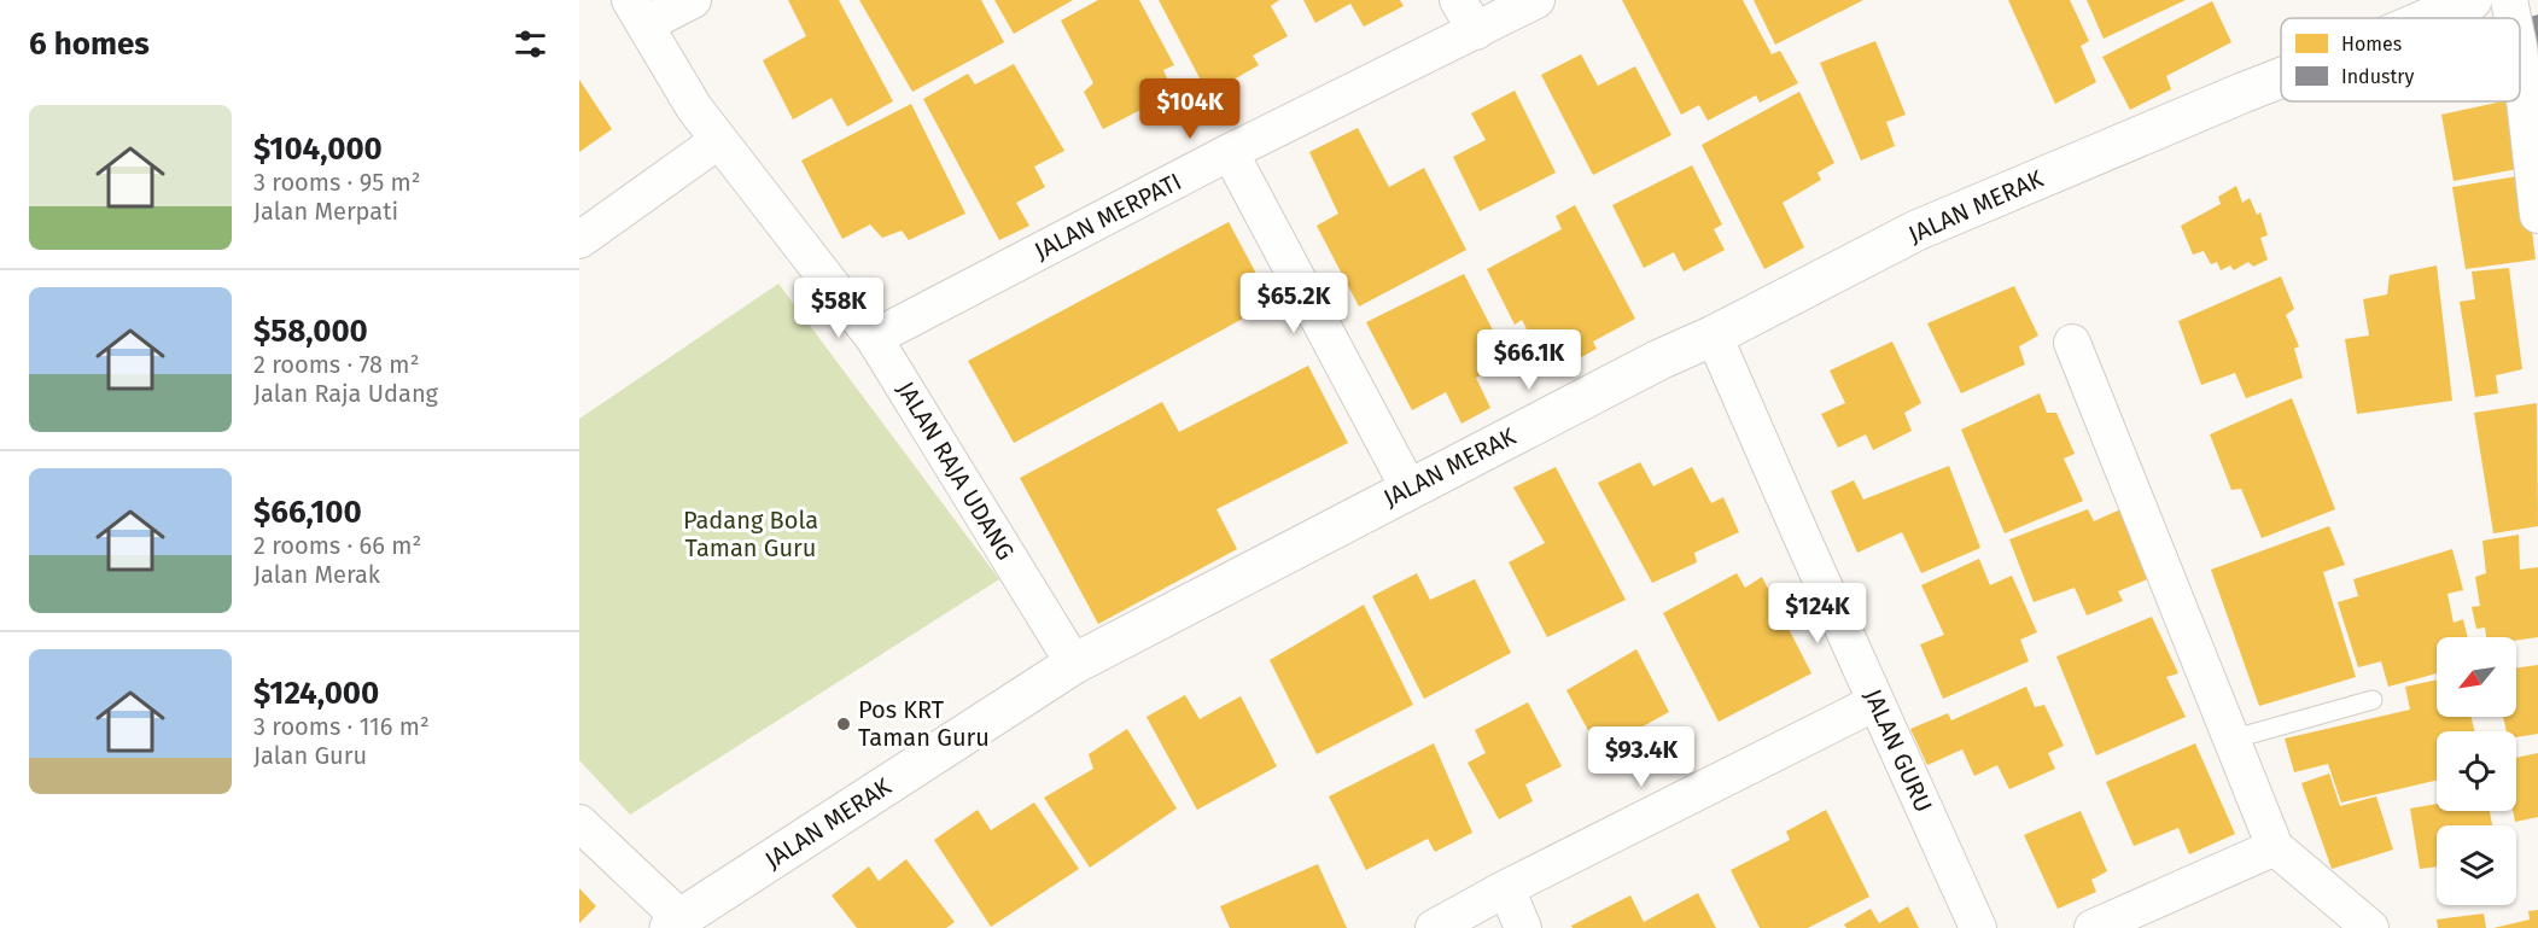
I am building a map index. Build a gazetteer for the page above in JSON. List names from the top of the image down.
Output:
{
  "streets": {
    "street": [
      "JALAN MERAK",
      "JALAN MERPATI",
      "JALAN RAJA UDANG",
      "JALAN GURU"
    ]
  },
  "crossings": [
    ["JALAN MERAK", "JALAN RAJA UDANG"],
    ["JALAN MERAK", "JALAN GURU"],
    ["JALAN MERPATI", "JALAN RAJA UDANG"]
  ],
  "parks": ["Padang Bola Taman Guru"],
  "places": ["Pos KRT Taman Guru"],
  "legend": ["Homes", "Industry"],
  "north": "bottom left",
  "page": {
    "heading": "6 homes",
    "price": [
      "$104K",
      "$65.2K",
      "$58K",
      "$66.1K",
      "$124K",
      "$93.4K"
    ],
    "list": [
      {
        "name": "$104,000",
        "note": "3 rooms · 95 m² · Jalan Merpati"
      },
      {
        "name": "$58,000",
        "note": "2 rooms · 78 m² · Jalan Raja Udang"
      },
      {
        "name": "$66,100",
        "note": "2 rooms · 66 m² · Jalan Merak"
      },
      {
        "name": "$124,000",
        "note": "3 rooms · 116 m² · Jalan Guru"
      }
    ]
  }
}
